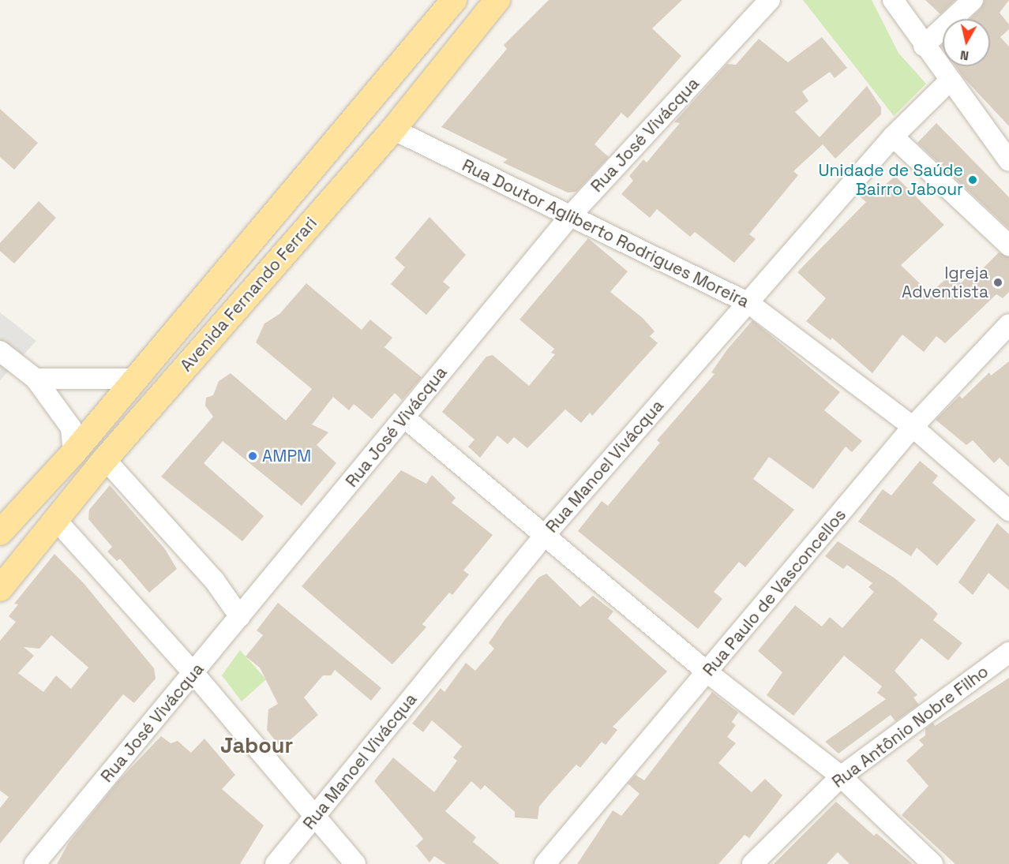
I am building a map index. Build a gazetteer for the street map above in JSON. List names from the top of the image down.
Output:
{
  "streets": {
    "main road": ["Avenida Fernando Ferrari"],
    "street": [
      "Rua José Vivácqua",
      "Rua Doutor Agliberto Rodrigues Moreira",
      "Rua Manoel Vivácqua",
      "Rua Paulo de Vasconcellos",
      "Rua Antônio Nobre Filho"
    ]
  },
  "crossings": [
    ["Rua José Vivácqua", "Rua Doutor Agliberto Rodrigues Moreira"],
    ["Rua Doutor Agliberto Rodrigues Moreira", "Avenida Fernando Ferrari"],
    ["Rua Doutor Agliberto Rodrigues Moreira", "Rua Manoel Vivácqua"],
    ["Rua Doutor Agliberto Rodrigues Moreira", "Rua Paulo de Vasconcellos"]
  ],
  "districts": ["Jabour"],
  "places": ["Unidade de Saúde Bairro Jabour", "Igreja Adventista", "AMPM"],
  "north": "bottom"
}
